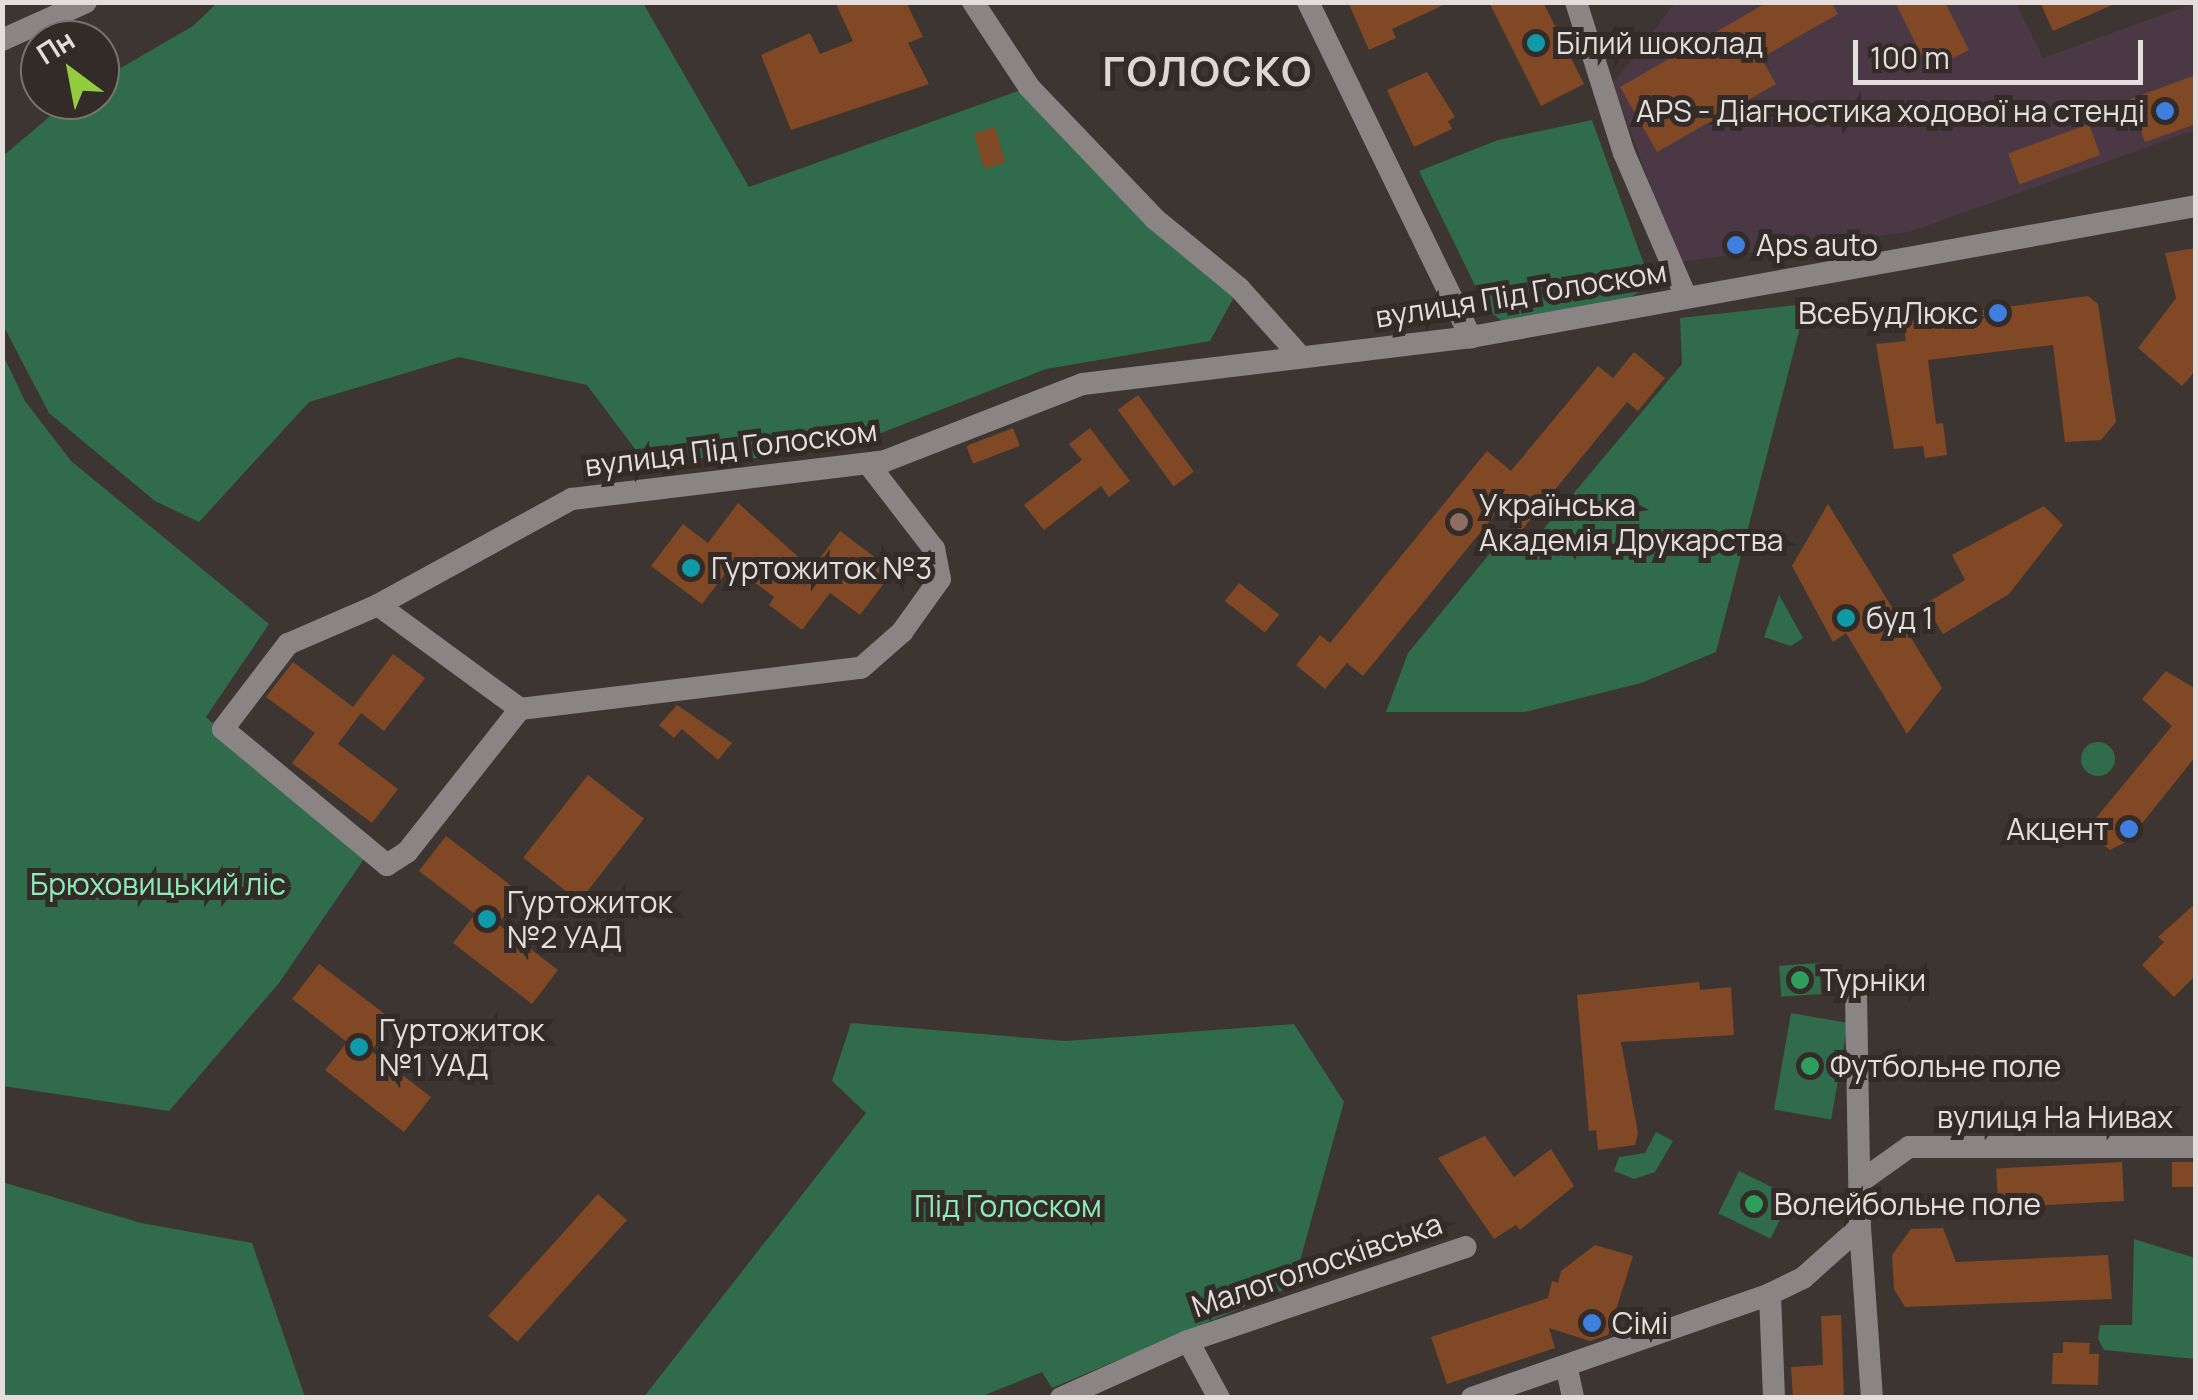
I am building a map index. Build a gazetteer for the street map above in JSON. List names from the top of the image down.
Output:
{
  "streets": {
    "street": ["вулиця Під Голоском", "вулиця На Нивах", "Малоголосківська"]
  },
  "districts": ["ГОЛОСКО"],
  "parks": ["Брюховицький ліс", "Під Голоском"],
  "places": [
    "Білий шоколад",
    "APS - Діагностика ходової на стенді",
    "Aps auto",
    "ВсеБудЛюкс",
    "Українська Академія Друкарства",
    "Гуртожиток №3",
    "буд 1",
    "Акцент",
    "Гуртожиток №2 УАД",
    "Турніки",
    "Гуртожиток №1 УАД",
    "Футбольне поле",
    "Волейбольне поле",
    "Сімі"
  ],
  "scale_bar": "100 m",
  "north": "top left"
}
